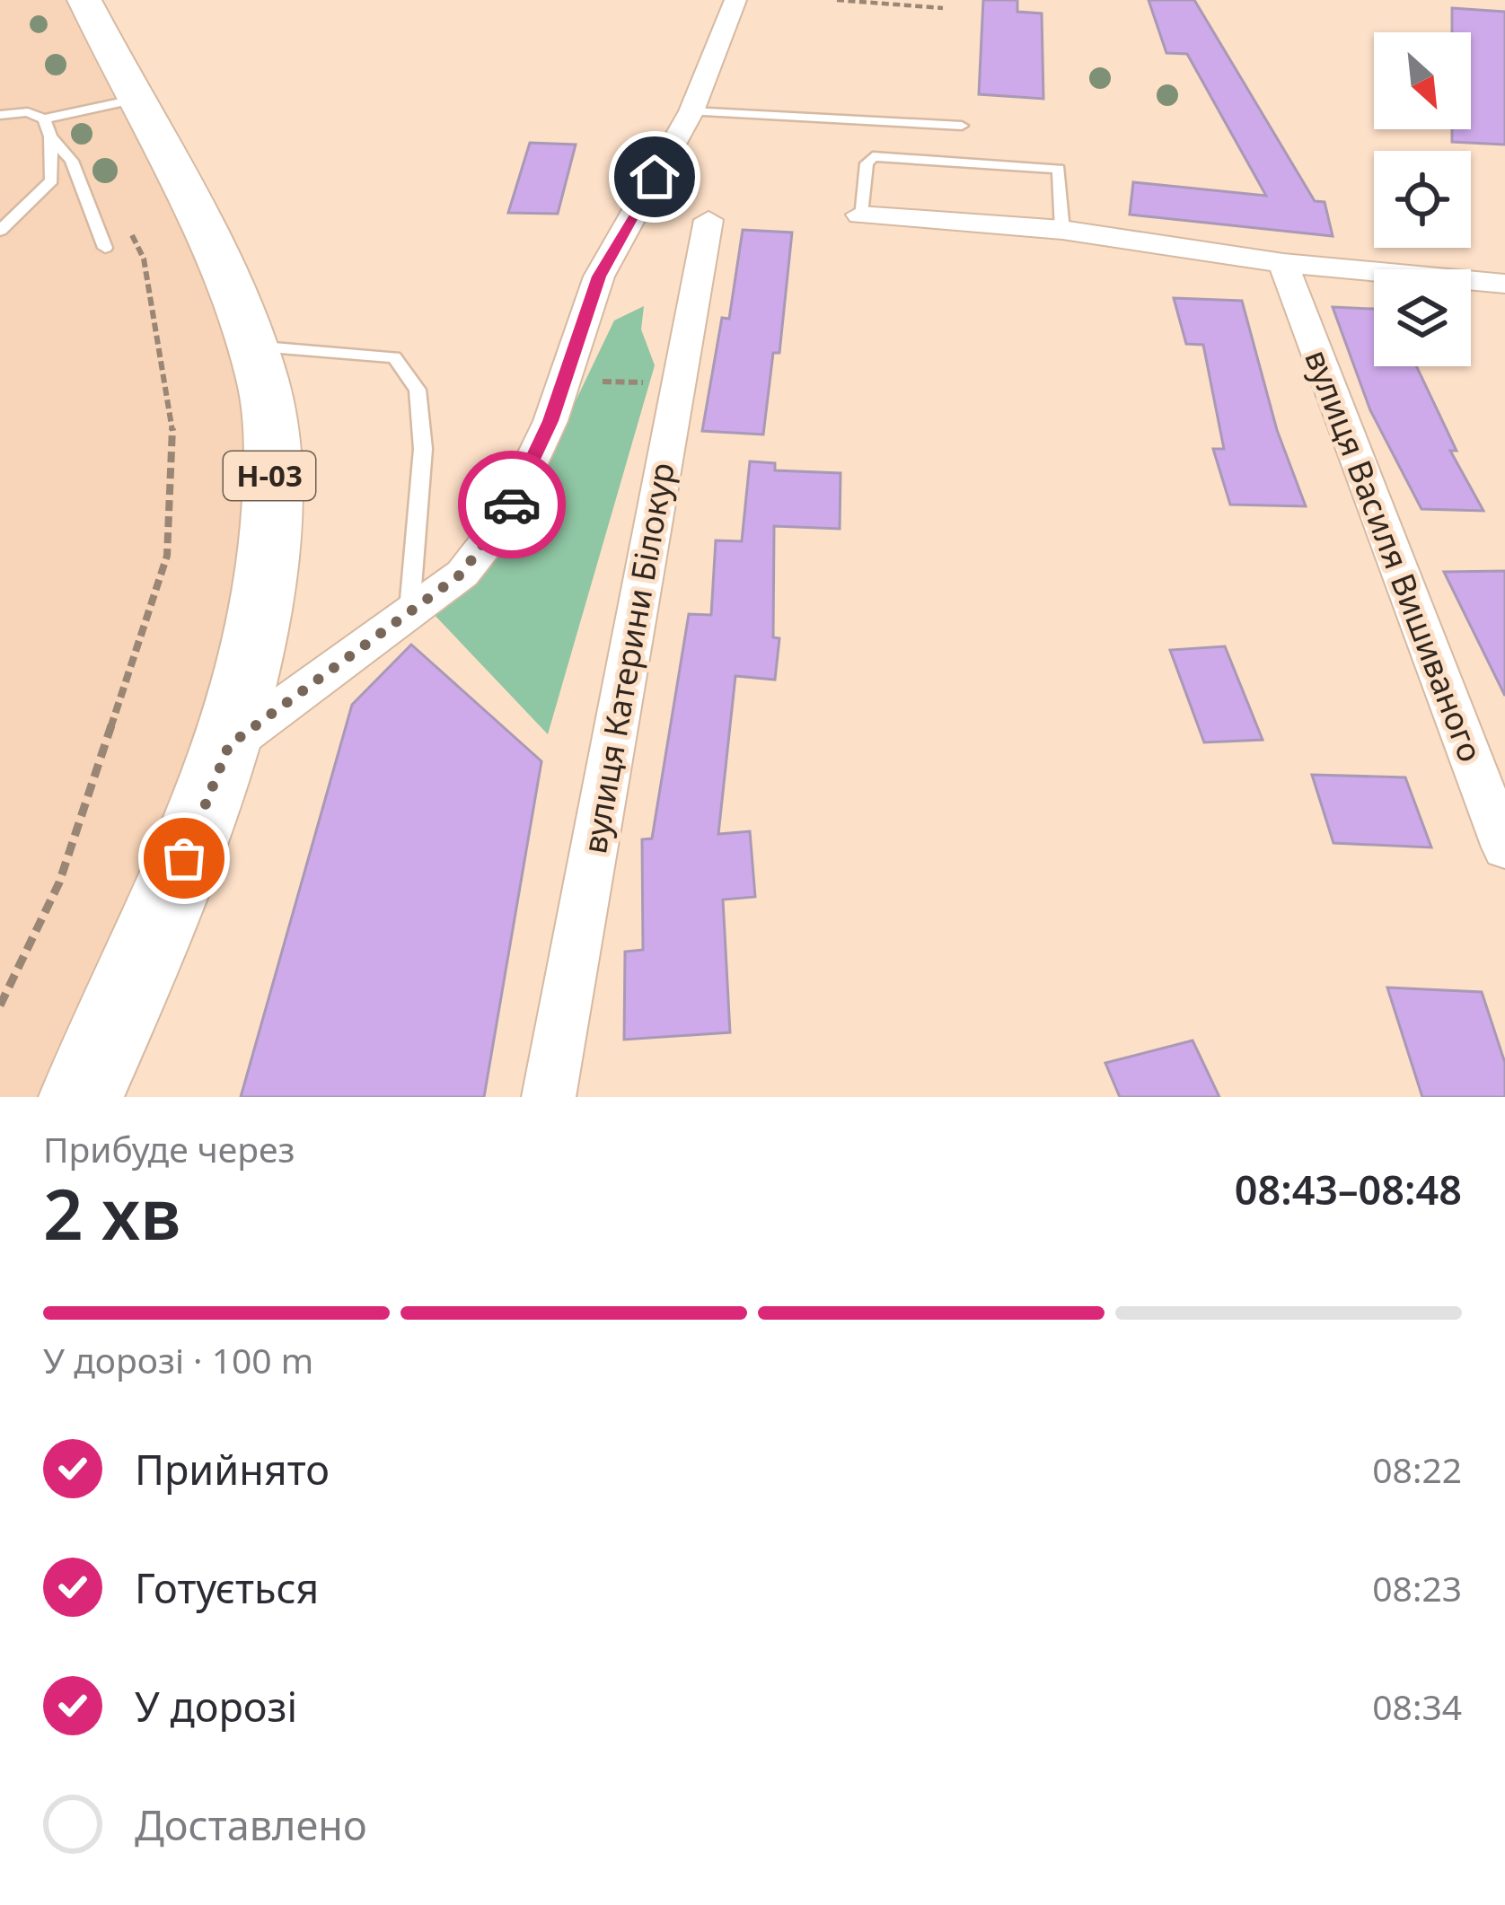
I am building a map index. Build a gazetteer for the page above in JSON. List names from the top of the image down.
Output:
{
  "streets": {
    "main road": ["Н-03"],
    "street": ["вулиця Василя Вишиваного", "вулиця Катерини Білокур"]
  },
  "north": "bottom right",
  "page": {
    "heading": ["2 хв", "Прибуде через", "08:43–08:48"],
    "bar": "У дорозі · 100 m",
    "list": [
      ["Прийнято", "08:22"],
      ["Готується", "08:23"],
      ["У дорозі", "08:34"],
      "Доставлено"
    ]
  }
}
